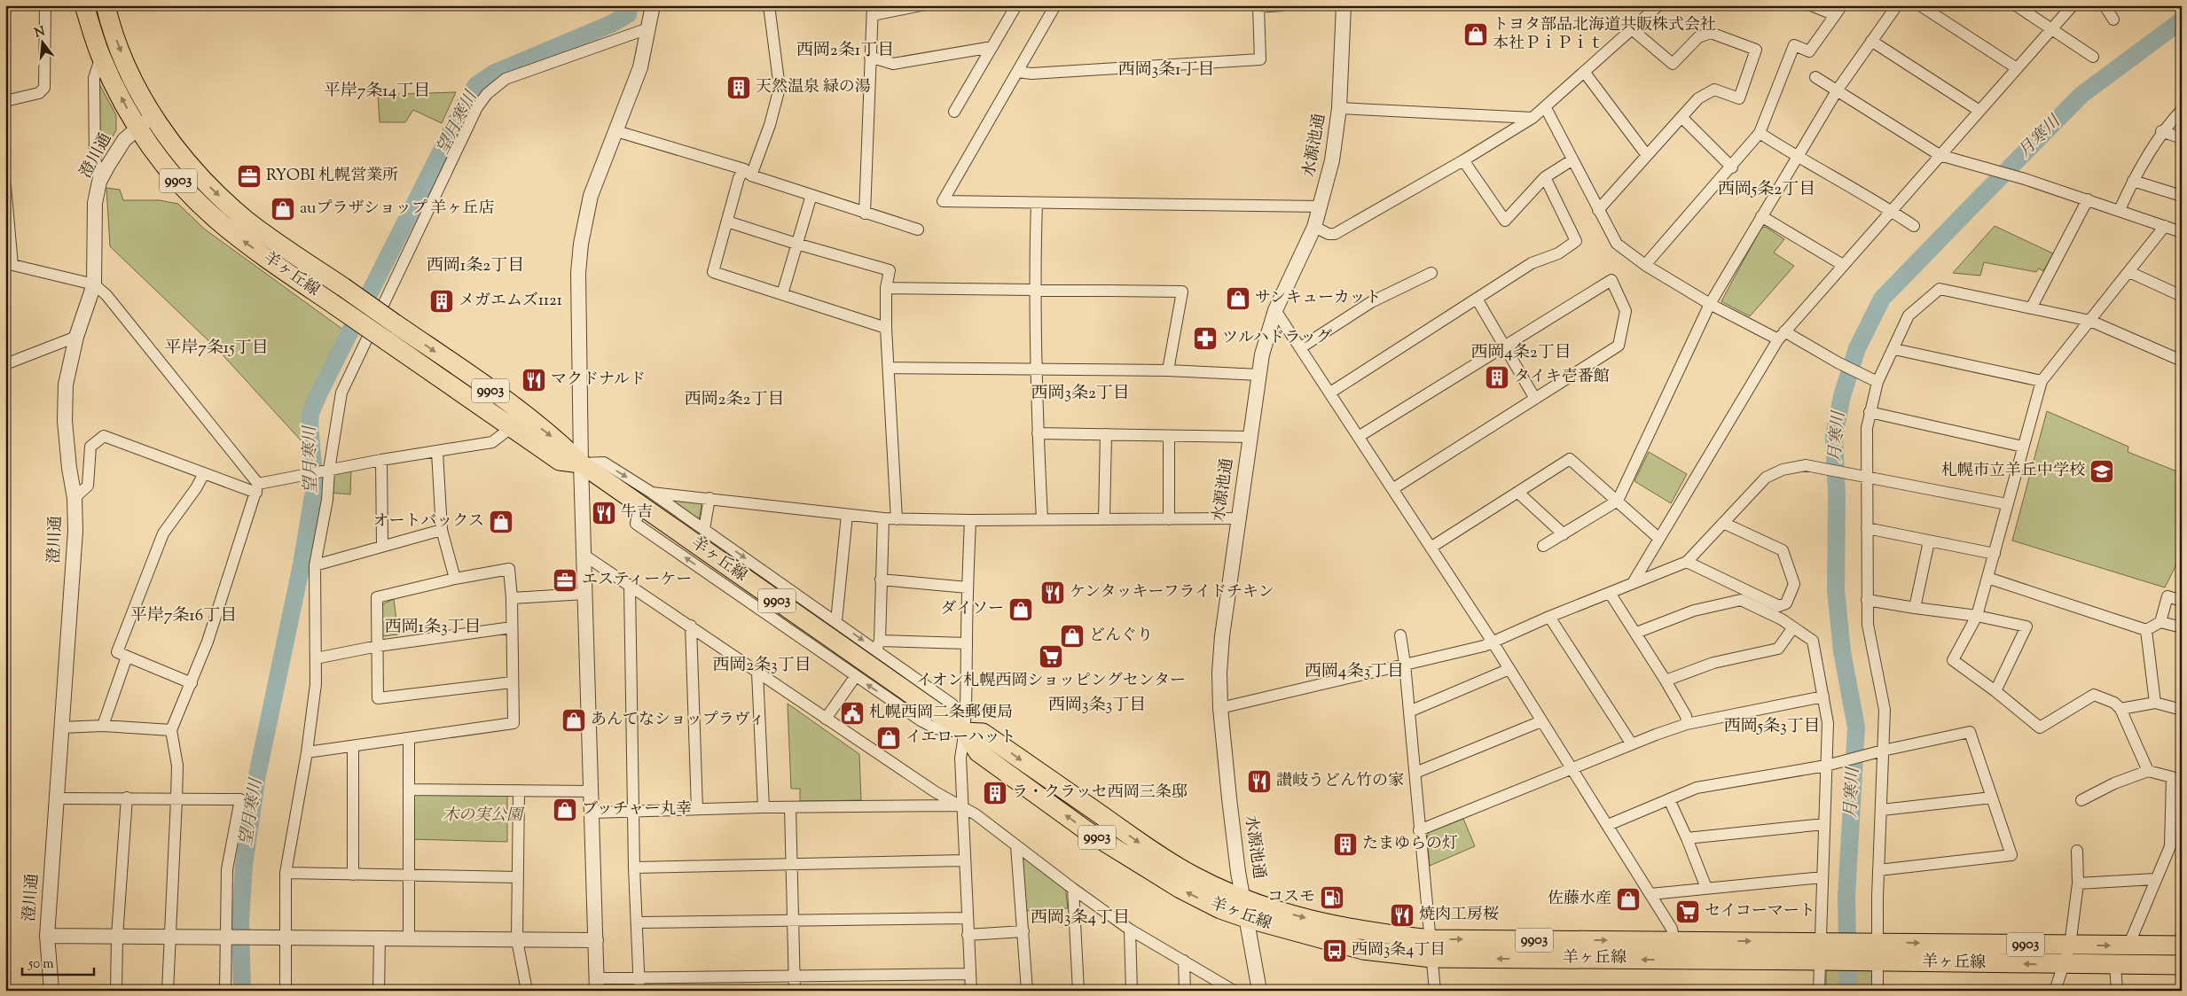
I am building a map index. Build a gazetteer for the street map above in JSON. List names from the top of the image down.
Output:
{
  "streets": {
    "main road": ["9903", "羊ヶ丘線"],
    "street": ["水源池通", "澄川通"]
  },
  "crossings": [
    ["水源池通", "羊ヶ丘線"],
    ["澄川通", "羊ヶ丘線"]
  ],
  "districts": [
    "西岡2条1丁目",
    "西岡3条1丁目",
    "平岸7条14丁目",
    "西岡5条2丁目",
    "西岡1条2丁目",
    "平岸7条15丁目",
    "西岡4条2丁目",
    "西岡3条2丁目",
    "西岡2条2丁目",
    "平岸7条16丁目",
    "西岡1条3丁目",
    "西岡2条3丁目",
    "西岡4条3丁目",
    "西岡3条3丁目",
    "西岡5条3丁目",
    "西岡3条4丁目"
  ],
  "water": ["望月寒川", "月寒川"],
  "parks": ["木の実公園"],
  "places": {
    "shop": [
      "トヨタ部品北海道共販株式会社 本社ＰｉＰｉｔ",
      "auプラザショップ 羊ヶ丘店",
      "サンキューカット",
      "オートバックス",
      "ダイソー",
      "どんぐり",
      "あんてなショップラヴィ",
      "イエローハット",
      "ブッチャー丸幸",
      "佐藤水産"
    ],
    "building": [
      "天然温泉 緑の湯",
      "メガエムズ1121",
      "タイキ壱番館",
      "ラ・クラッセ西岡三条邸",
      "たまゆらの灯"
    ],
    "office": ["RYOBI 札幌営業所", "エスティーケー"],
    "pharmacy": ["ツルハドラッグ"],
    "restaurant": [
      "マクドナルド",
      "牛吉",
      "ケンタッキーフライドチキン",
      "讃岐うどん竹の家",
      "焼肉工房桜"
    ],
    "school or university": ["札幌市立羊丘中学校"],
    "supermarket": ["イオン札幌西岡ショッピングセンター", "セイコーマート"],
    "public building": ["札幌西岡二条郵便局"],
    "fuel station": ["コスモ"],
    "bus stop": ["西岡3条4丁目"]
  },
  "scale_bar": "50 m",
  "north": "top"
}
